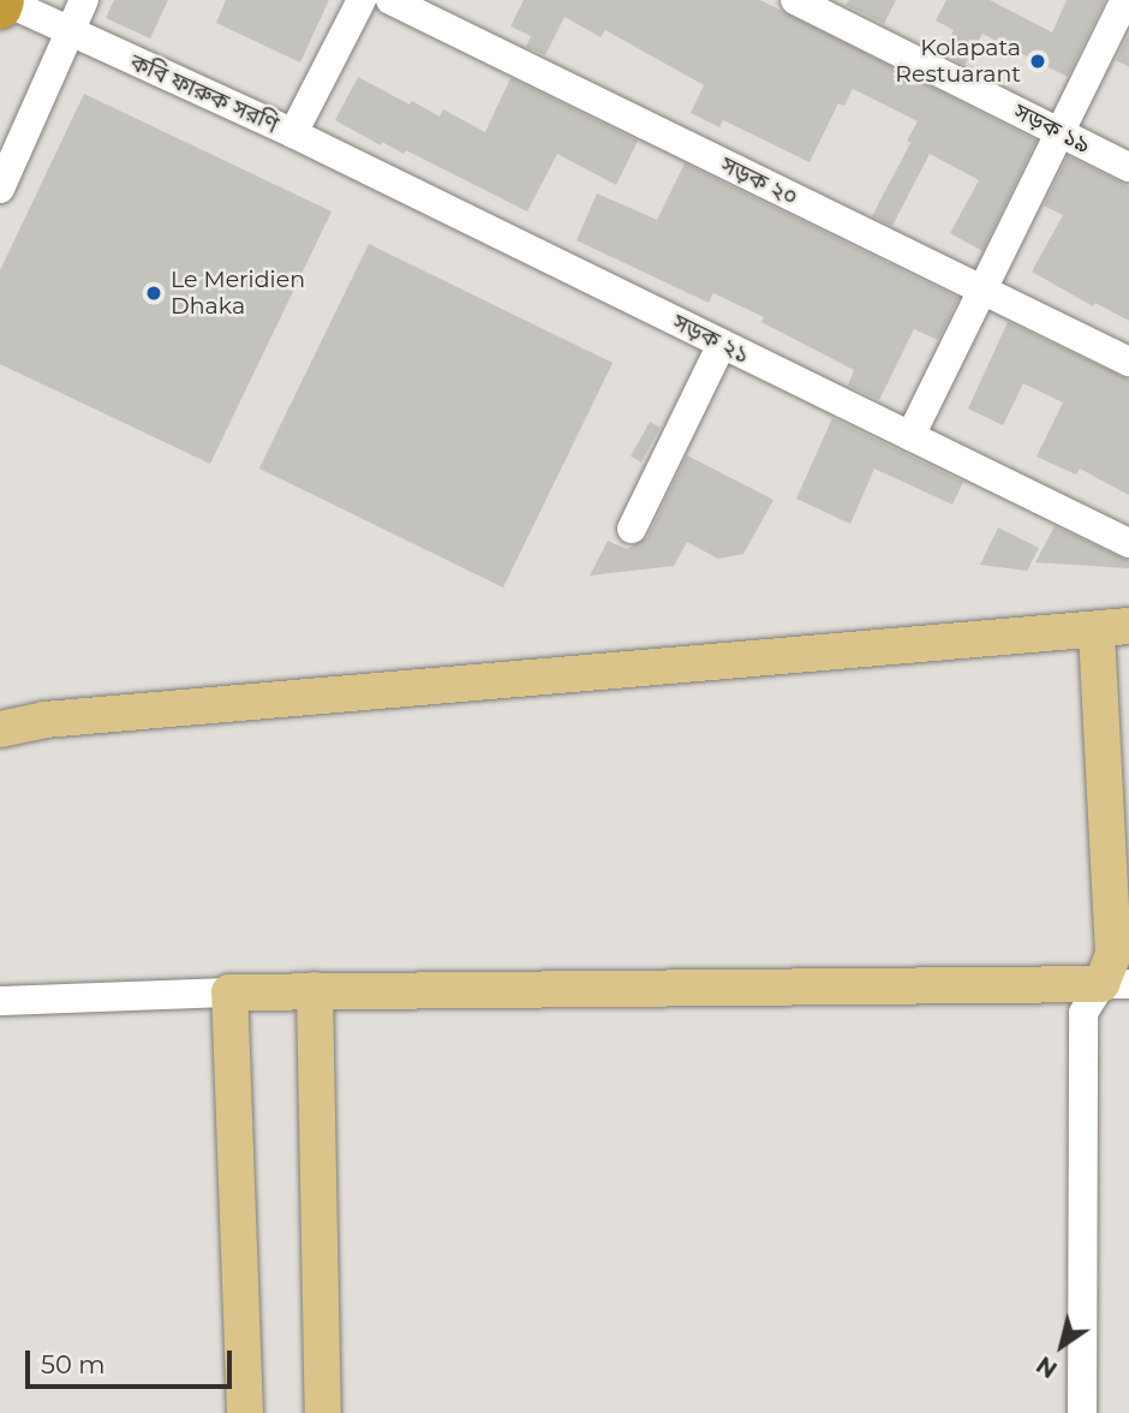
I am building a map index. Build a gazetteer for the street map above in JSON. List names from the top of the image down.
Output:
{
  "streets": {
    "street": [
      "কবি ফারুক সরণি",
      "সড়ক ১৯",
      "সড়ক ২০",
      "সড়ক ২১"
    ]
  },
  "crossings": [
    ["কবি ফারুক সরণি", "সড়ক ২১"]
  ],
  "places": ["Kolapata Restuarant", "Le Meridien Dhaka"],
  "scale_bar": "50 m",
  "north": "bottom left"
}
